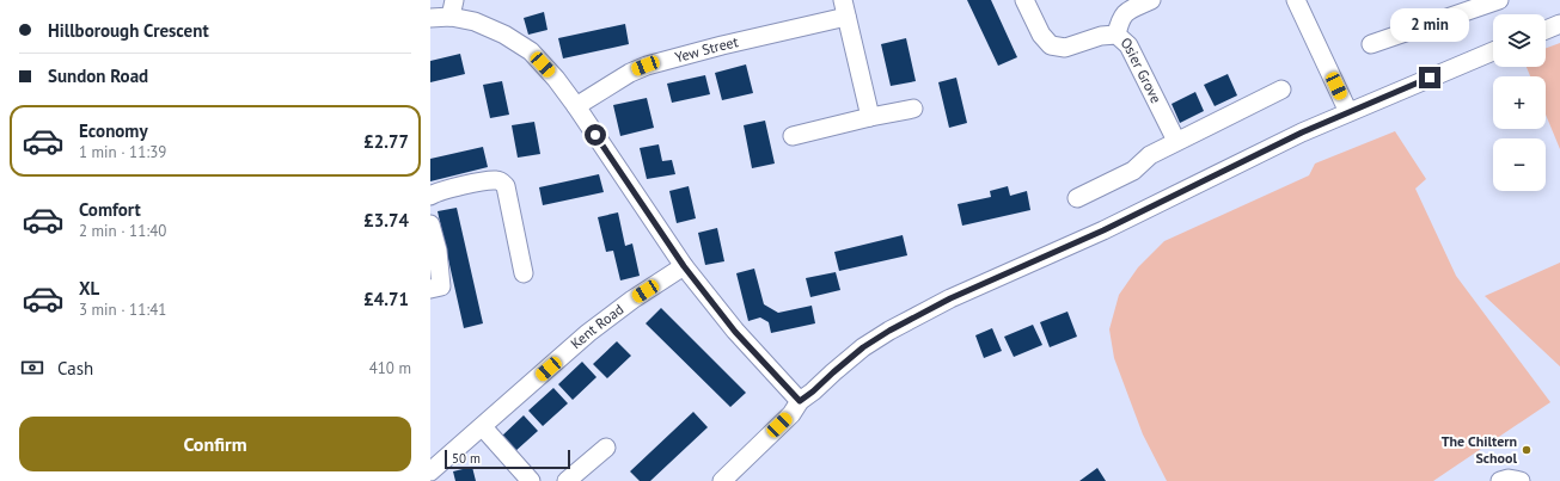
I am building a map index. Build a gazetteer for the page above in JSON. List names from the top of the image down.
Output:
{
  "streets": {
    "street": ["Yew Street", "Osier Grove", "Kent Road"]
  },
  "places": ["The Chiltern School"],
  "scale_bar": "50 m",
  "page": {
    "banner": ["Hillborough Crescent", "Sundon Road"],
    "bubble": "2 min",
    "map_buttons": ["+", "−"],
    "list": [
      {
        "name": "Economy",
        "note": "1 min · 11:39",
        "value": "£2.77"
      },
      {
        "name": "Comfort",
        "note": "2 min · 11:40",
        "value": "£3.74"
      },
      {
        "name": "XL",
        "note": "3 min · 11:41",
        "value": "£4.71"
      }
    ],
    "pay": ["Cash", "410 m"],
    "buttons": "Confirm",
    "scale": "50 m"
  }
}
